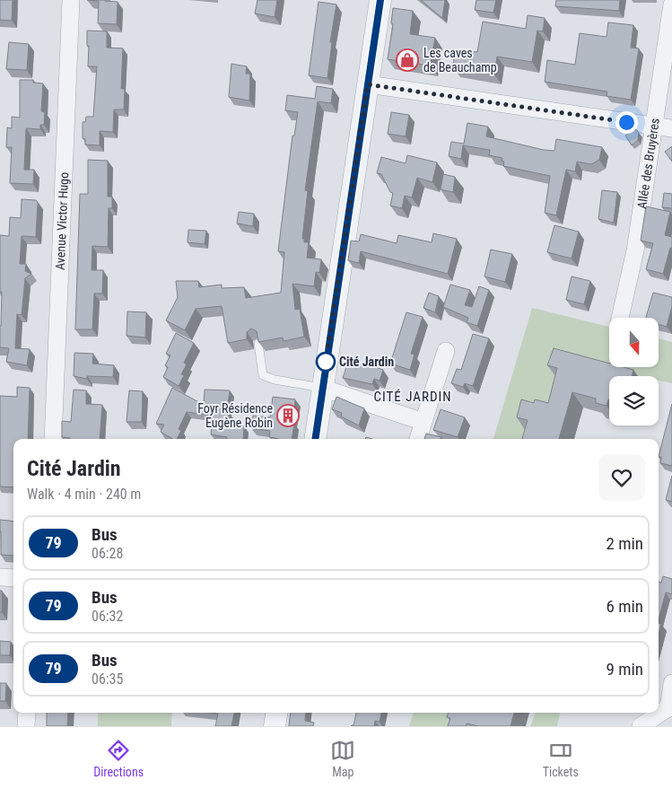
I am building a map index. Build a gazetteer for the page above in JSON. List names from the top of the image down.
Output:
{
  "streets": {
    "street": ["Allée des Bruyères", "Avenue Victor Hugo"]
  },
  "districts": ["CITÉ JARDIN"],
  "places": {
    "shop": ["Les caves de Beauchamp"],
    "other": ["Cité Jardin"],
    "building": ["Foyr Résidence Eugène Robin"]
  },
  "lines": ["bus line 79"],
  "north": "bottom",
  "page": {
    "heading": ["Cité Jardin", "Walk · 4 min · 240 m"],
    "list": [
      {
        "mark": "79",
        "name": "Bus",
        "note": "06:28",
        "value": "2 min"
      },
      {
        "mark": "79",
        "name": "Bus",
        "note": "06:32",
        "value": "6 min"
      },
      {
        "mark": "79",
        "name": "Bus",
        "note": "06:35",
        "value": "9 min"
      }
    ],
    "tabs": ["Directions", "Map", "Tickets"]
  }
}
